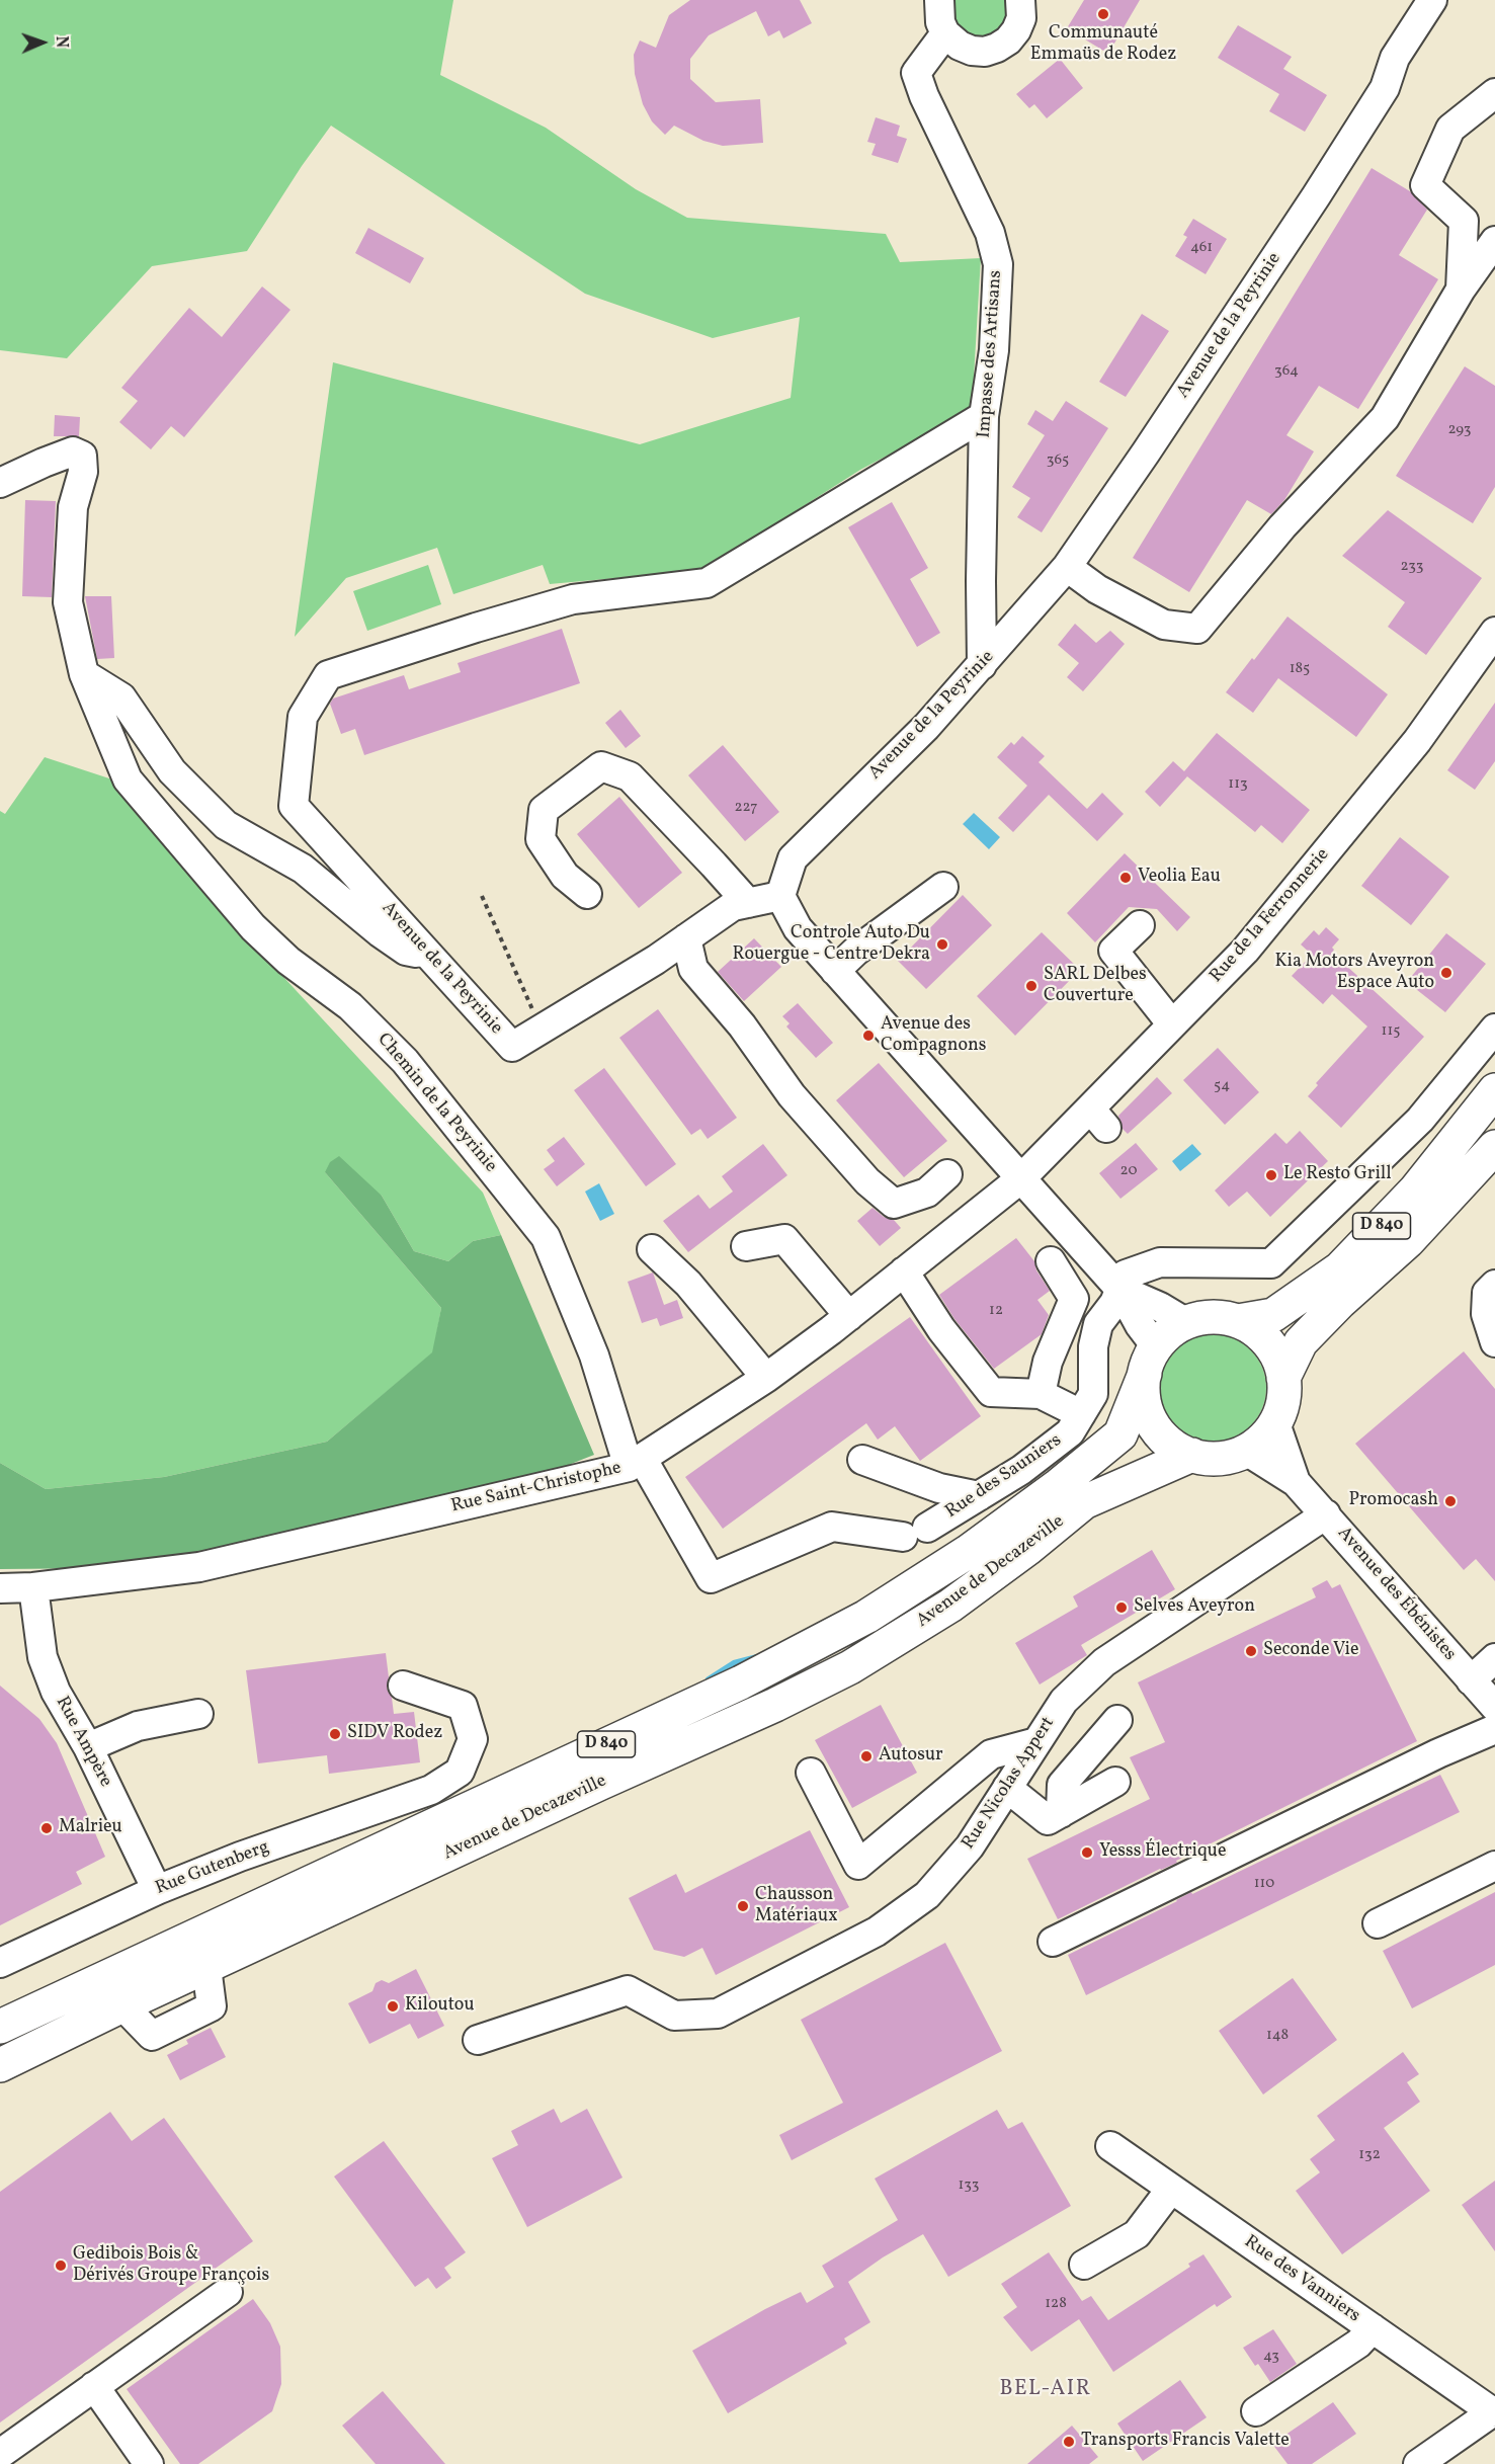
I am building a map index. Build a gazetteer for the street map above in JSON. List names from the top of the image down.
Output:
{
  "streets": {
    "main road": ["D 840", "Avenue de Decazeville"],
    "street": [
      "Avenue de la Peyrinie",
      "Impasse des Artisans",
      "Rue de la Ferronnerie",
      "Chemin de la Peyrinie",
      "Rue des Sauniers",
      "Rue Saint-Christophe",
      "Avenue des Ébénistes",
      "Rue Ampère",
      "Rue Nicolas Appert",
      "Rue Gutenberg",
      "Rue des Vanniers"
    ]
  },
  "crossings": [
    ["Avenue de la Peyrinie", "Impasse des Artisans"],
    ["Rue de la Ferronnerie", "Rue Saint-Christophe"],
    ["Chemin de la Peyrinie", "Rue des Sauniers"],
    ["Chemin de la Peyrinie", "Rue Saint-Christophe"],
    ["D 840", "Avenue de Decazeville"],
    ["D 840", "Avenue des Ébénistes"],
    ["Rue Saint-Christophe", "Rue Ampère"],
    ["Avenue de Decazeville", "Avenue des Ébénistes"],
    ["Avenue des Ébénistes", "Rue Nicolas Appert"],
    ["Rue Ampère", "Rue Gutenberg"]
  ],
  "districts": ["BEL-AIR"],
  "places": [
    "Communauté Emmaüs de Rodez",
    "Veolia Eau",
    "Controle Auto Du Rouergue - Centre Dekra",
    "Kia Motors Aveyron Espace Auto",
    "SARL Delbes Couverture",
    "Avenue des Compagnons",
    "Le Resto Grill",
    "Promocash",
    "Selves Aveyron",
    "Seconde Vie",
    "SIDV Rodez",
    "Autosur",
    "Malrieu",
    "Yesss Électrique",
    "Chausson Matériaux",
    "Kiloutou",
    "Gedibois Bois & Dérivés Groupe François",
    "Transports Francis Valette"
  ],
  "house_numbers": [
    "461",
    "364",
    "293",
    "365",
    "233",
    "185",
    "113",
    "227",
    "115",
    "54",
    "20",
    "12",
    "110",
    "148",
    "132",
    "133",
    "128",
    "43"
  ],
  "north": "right"
}
